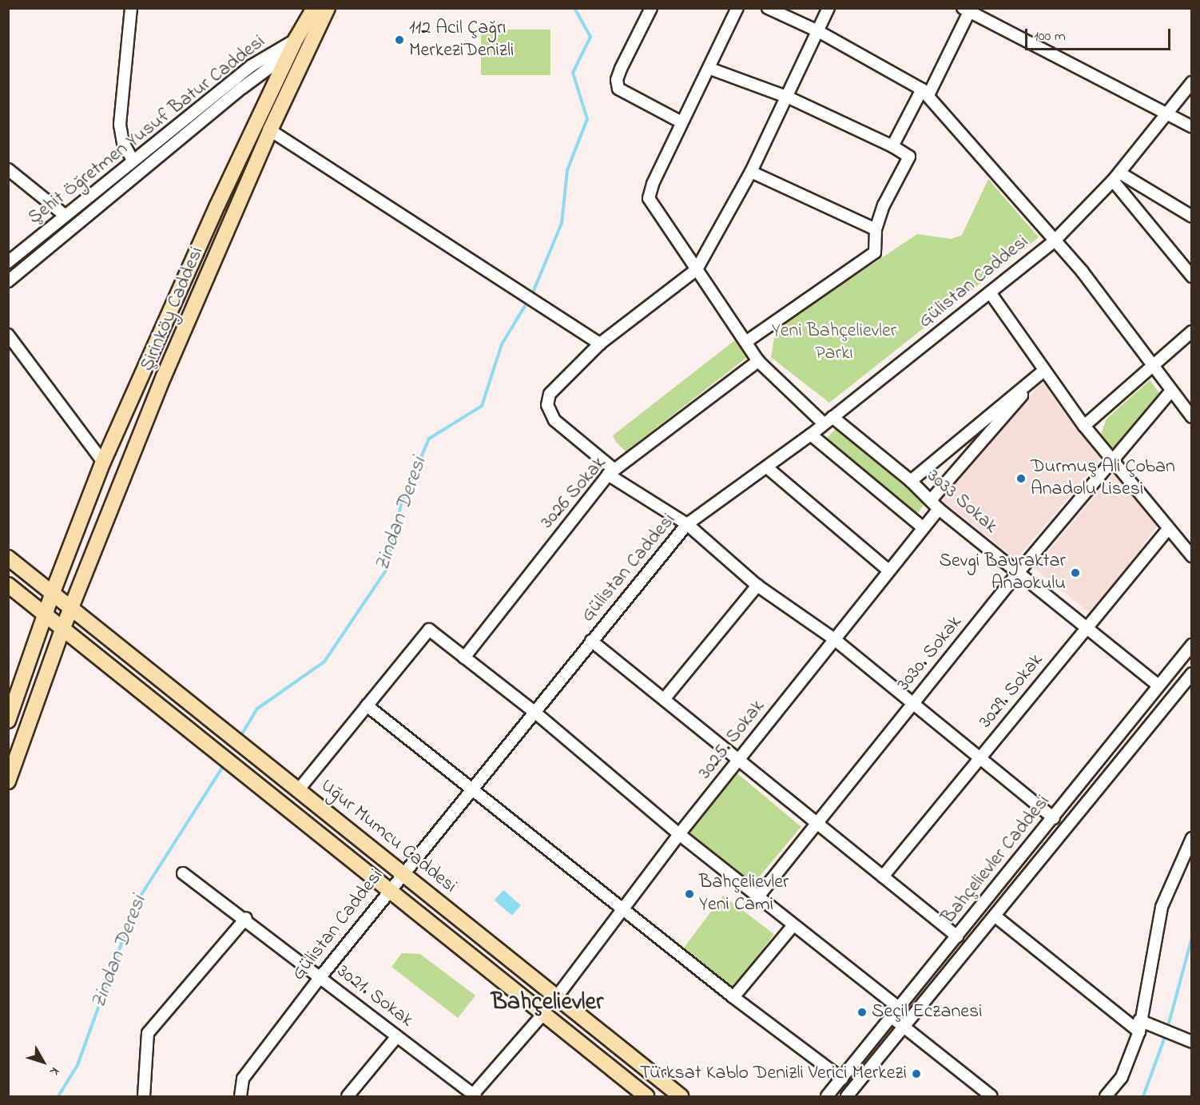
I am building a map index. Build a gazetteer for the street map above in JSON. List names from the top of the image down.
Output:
{
  "streets": {
    "main road": ["Şirinköy Caddesi", "Uğur Mumcu Caddesi"],
    "street": [
      "Şehit Öğretmen Yusuf Batur Caddesi",
      "Gülistan Caddesi",
      "3026 Sokak",
      "3033 Sokak",
      "3030. Sokak",
      "3029. Sokak",
      "3025. Sokak",
      "Bahçelievler Caddesi",
      "3021. Sokak"
    ]
  },
  "crossings": [
    ["Şehit Öğretmen Yusuf Batur Caddesi", "Şirinköy Caddesi"],
    ["Gülistan Caddesi", "3033 Sokak"],
    ["Gülistan Caddesi", "Uğur Mumcu Caddesi"],
    ["Gülistan Caddesi", "3021. Sokak"],
    ["Şirinköy Caddesi", "Uğur Mumcu Caddesi"],
    ["3026 Sokak", "3033 Sokak"],
    ["3033 Sokak", "3030. Sokak"],
    ["3033 Sokak", "3029. Sokak"],
    ["3033 Sokak", "3025. Sokak"],
    ["3033 Sokak", "Bahçelievler Caddesi"],
    ["3025. Sokak", "Uğur Mumcu Caddesi"]
  ],
  "districts": ["Bahçelievler"],
  "water": ["Zindan Deresi"],
  "parks": ["Yeni Bahçelievler Parkı"],
  "places": [
    "112 Acil Çağrı MerkeziDenizli",
    "Durmuş Ali Çoban Anadolu Lisesi",
    "Sevgi Bayraktar Anaokulu",
    "Bahçelievler Yeni Cami",
    "Seçil Eczanesi",
    "Türksat Kablo Denizli Verici Merkezi"
  ],
  "scale_bar": "100 m",
  "north": "bottom right"
}
